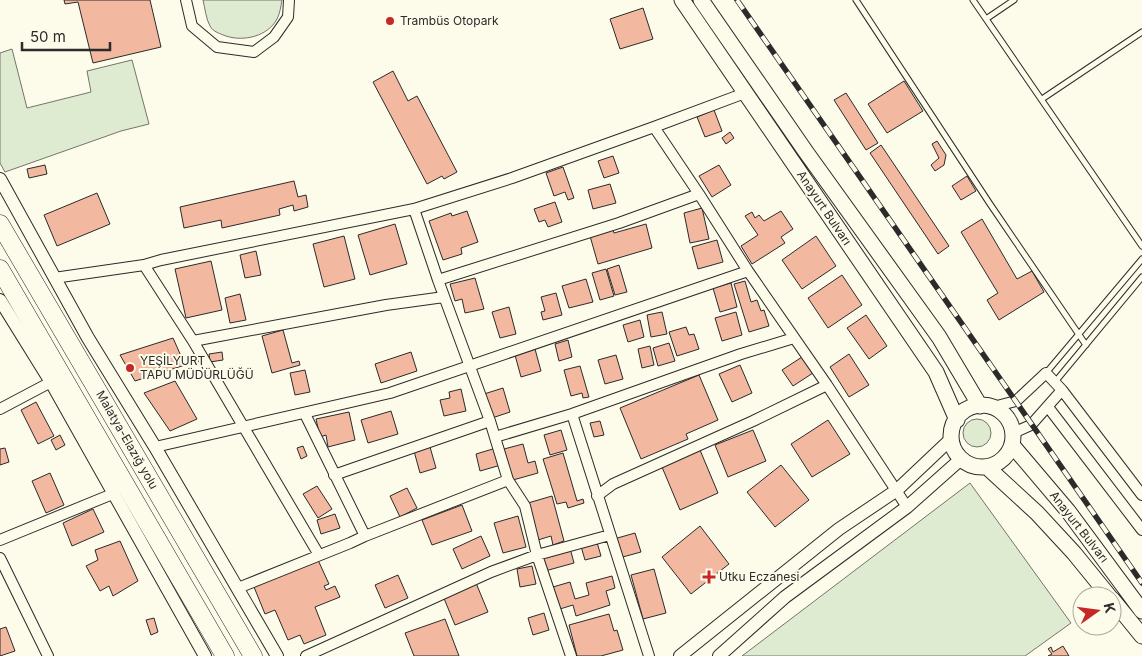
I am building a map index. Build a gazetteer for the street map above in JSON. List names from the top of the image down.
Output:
{
  "streets": {
    "highway": ["Malatya-Elazığ yolu"],
    "main road": ["Anayurt Bulvarı"]
  },
  "places": {
    "other": ["Trambüs Otopark", "YEŞİLYURT TAPU MÜDÜRLÜĞÜ"],
    "health": ["Utku Eczanesi"]
  },
  "scale_bar": "50 m",
  "north": "right"
}
